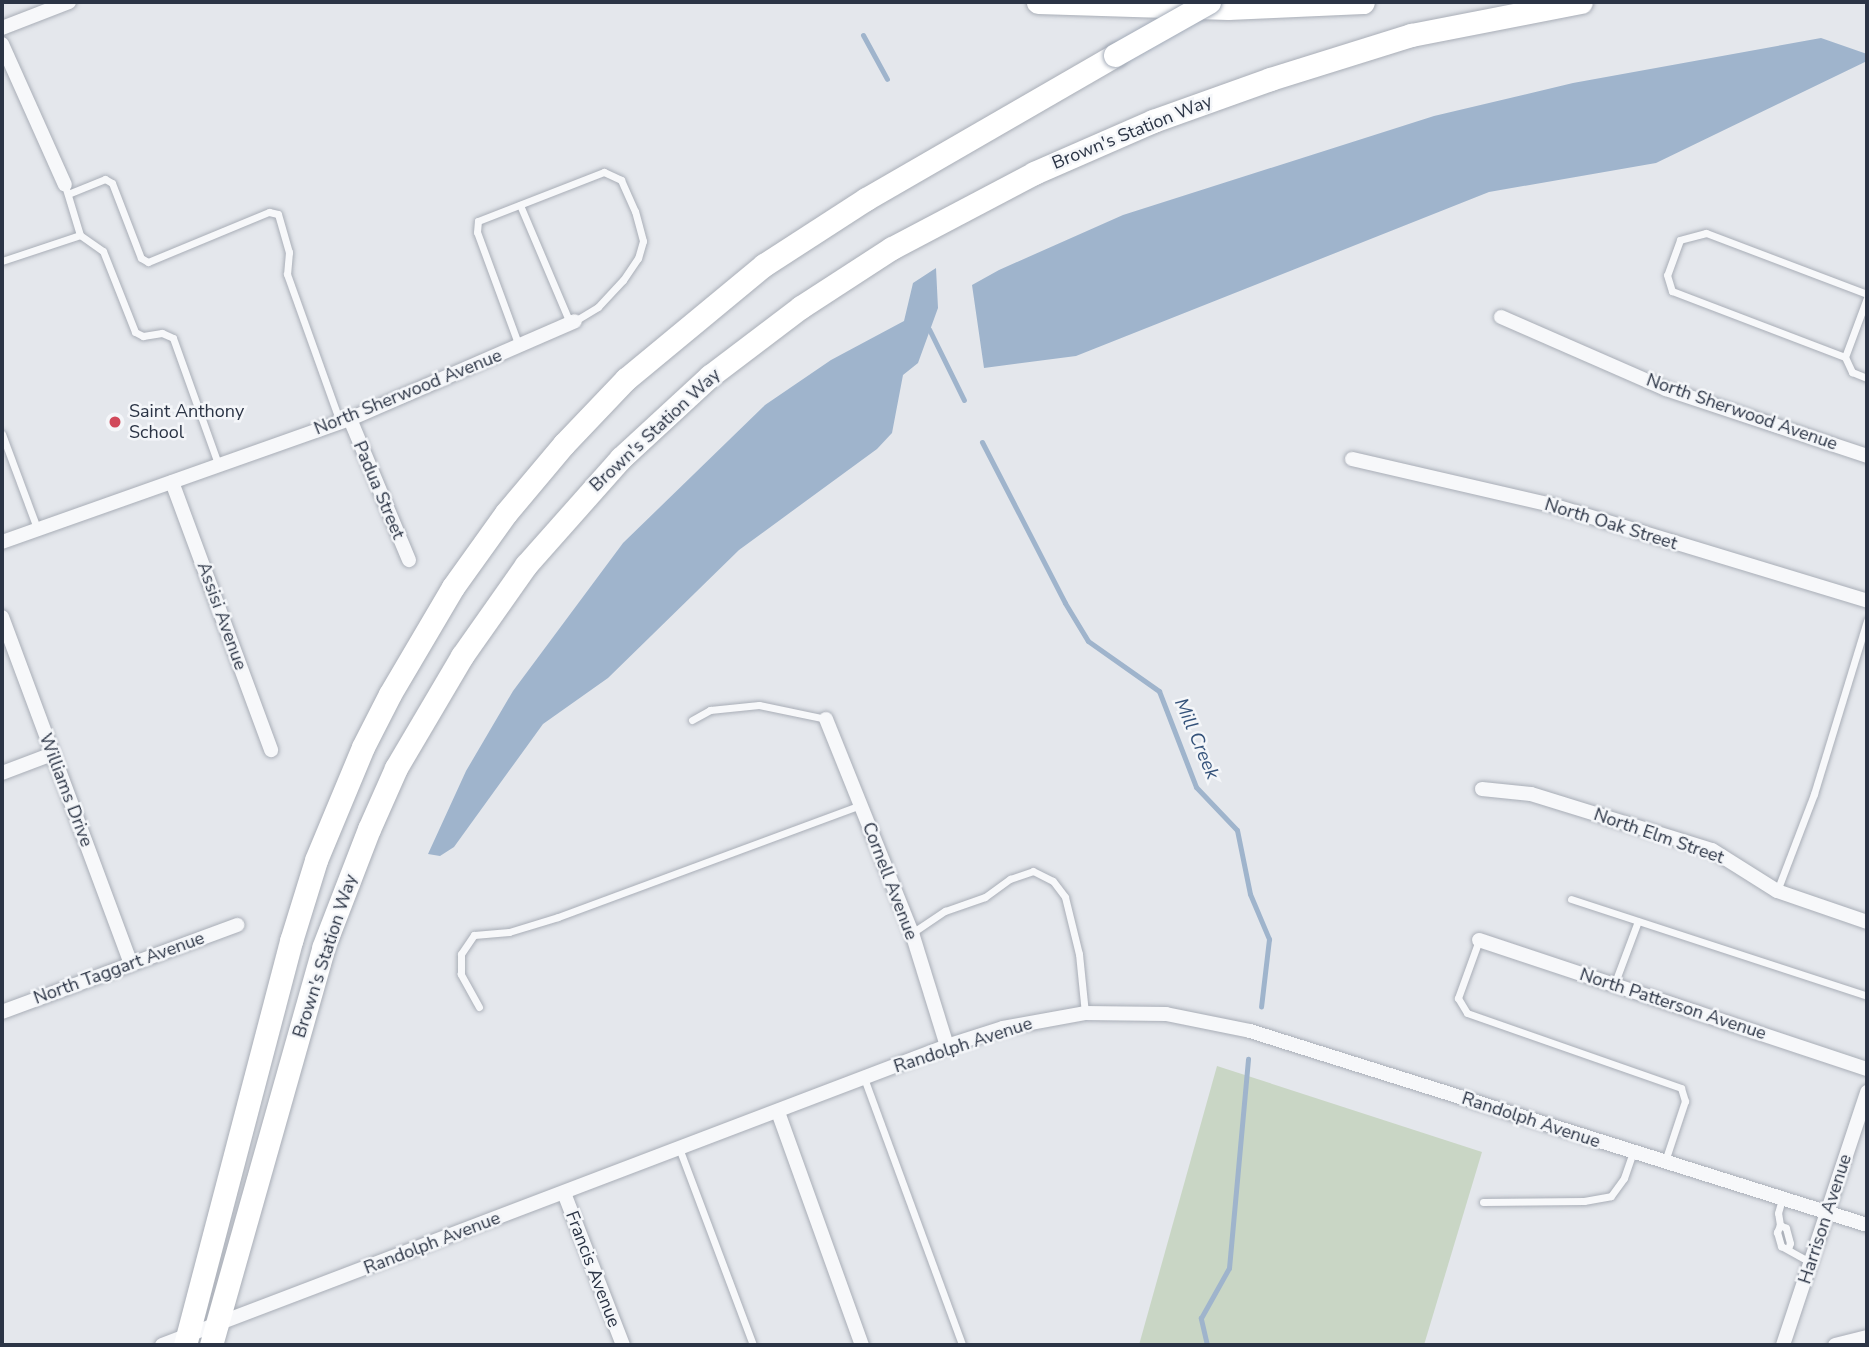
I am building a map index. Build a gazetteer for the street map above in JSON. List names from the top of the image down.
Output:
{
  "streets": {
    "main road": ["Brown's Station Way"],
    "street": [
      "North Sherwood Avenue",
      "Padua Street",
      "North Oak Street",
      "Assisi Avenue",
      "Williams Drive",
      "North Elm Street",
      "Cornell Avenue",
      "North Taggart Avenue",
      "North Patterson Avenue",
      "Randolph Avenue",
      "Harrison Avenue",
      "Francis Avenue"
    ]
  },
  "crossings": [
    ["Brown's Station Way", "Randolph Avenue"],
    ["North Sherwood Avenue", "Padua Street"],
    ["North Sherwood Avenue", "Assisi Avenue"],
    ["Williams Drive", "North Taggart Avenue"],
    ["Cornell Avenue", "Randolph Avenue"],
    ["Randolph Avenue", "Harrison Avenue"],
    ["Randolph Avenue", "Francis Avenue"]
  ],
  "water": ["Mill Creek"],
  "places": ["Saint Anthony School"]
}
